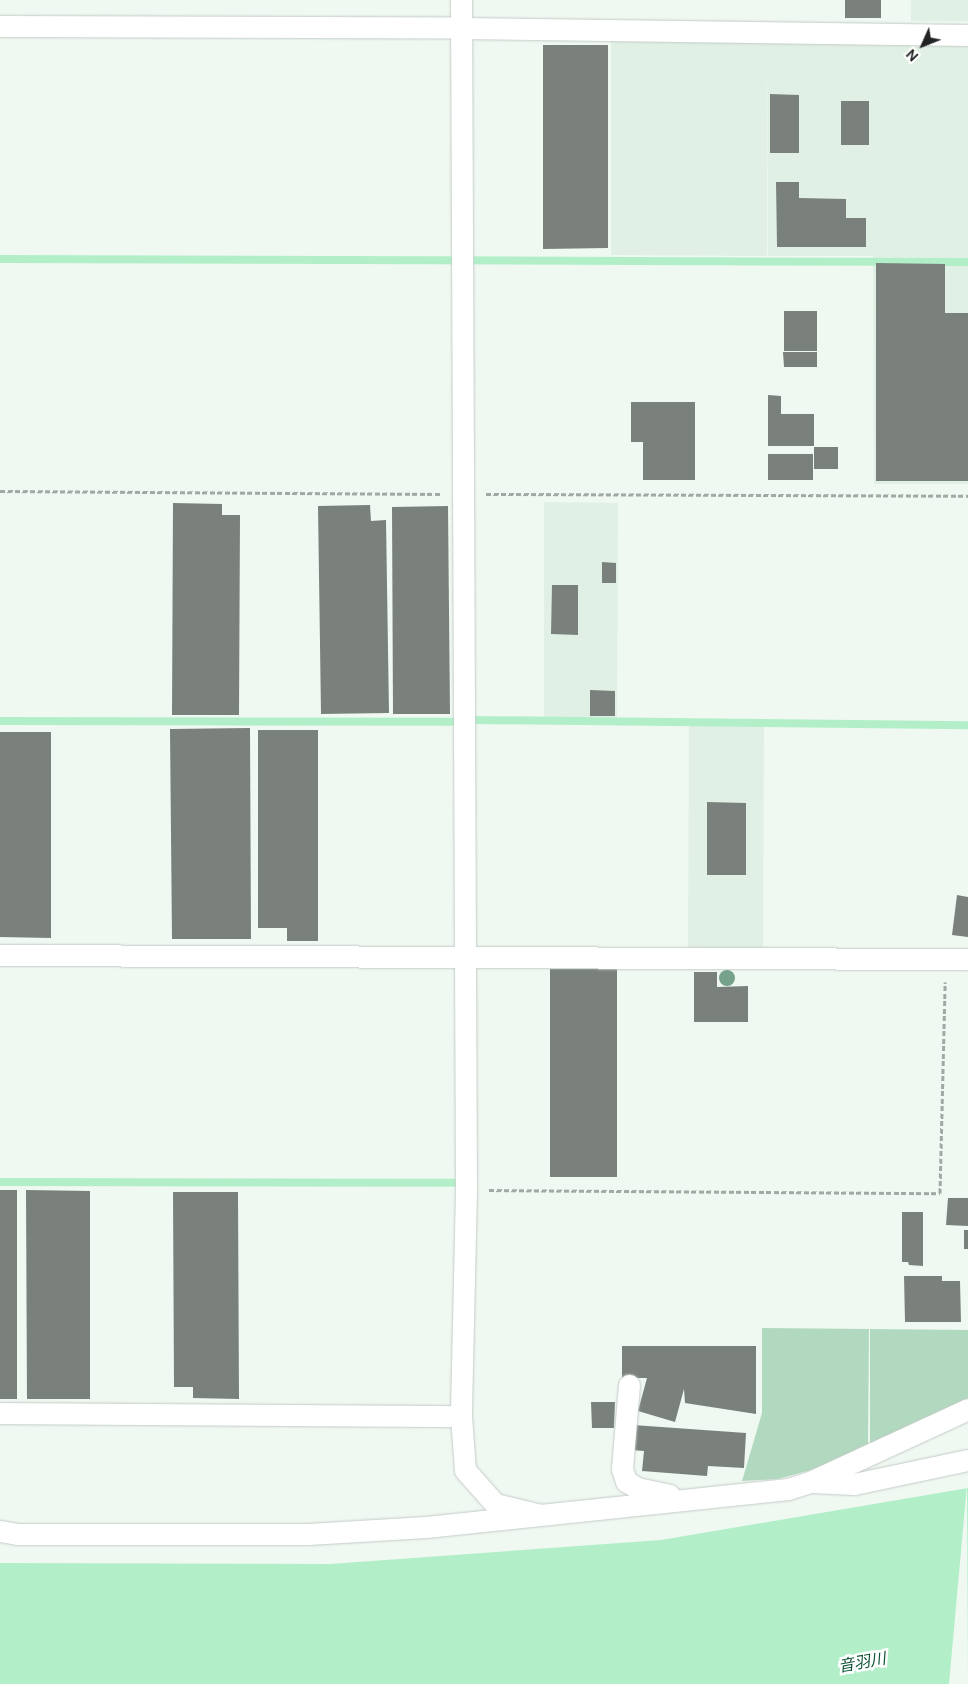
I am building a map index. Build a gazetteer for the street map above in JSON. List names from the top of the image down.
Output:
{
  "water": ["音羽川"],
  "north": "bottom left"
}
